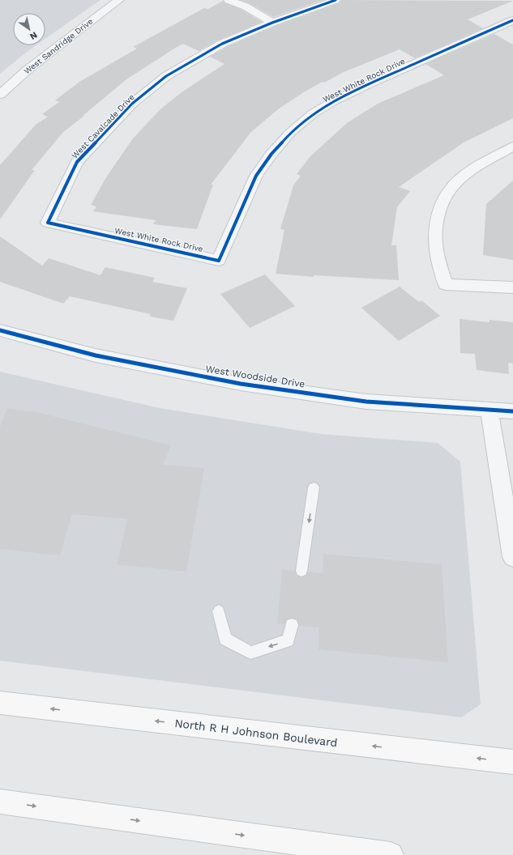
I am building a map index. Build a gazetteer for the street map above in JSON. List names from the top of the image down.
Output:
{
  "streets": {
    "main road": ["North R H Johnson Boulevard"],
    "street": [
      "West Sandridge Drive",
      "West White Rock Drive",
      "West Cavalcade Drive",
      "West Woodside Drive"
    ]
  },
  "crossings": [
    ["West White Rock Drive", "West Cavalcade Drive"]
  ],
  "north": "bottom right"
}
